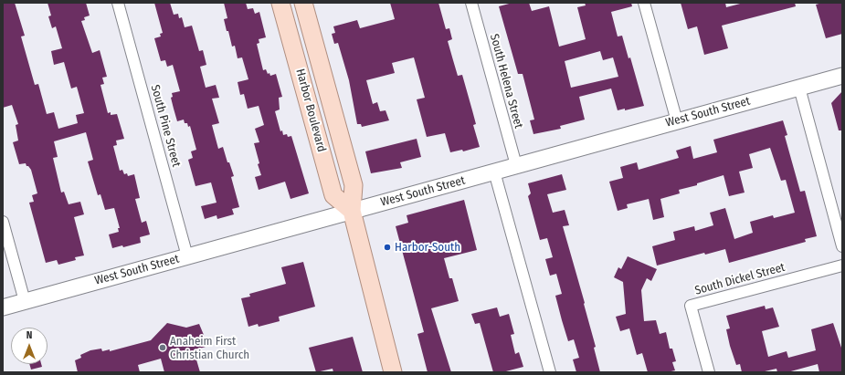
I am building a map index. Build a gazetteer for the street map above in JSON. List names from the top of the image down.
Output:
{
  "streets": {
    "main road": ["Harbor Boulevard"],
    "street": [
      "South Helena Street",
      "West South Street",
      "South Pine Street",
      "South Dickel Street"
    ]
  },
  "crossings": [
    ["South Helena Street", "West South Street"],
    ["Harbor Boulevard", "West South Street"],
    ["West South Street", "South Pine Street"]
  ],
  "places": ["Harbor-South", "Anaheim First Christian Church"],
  "north": "top"
}
